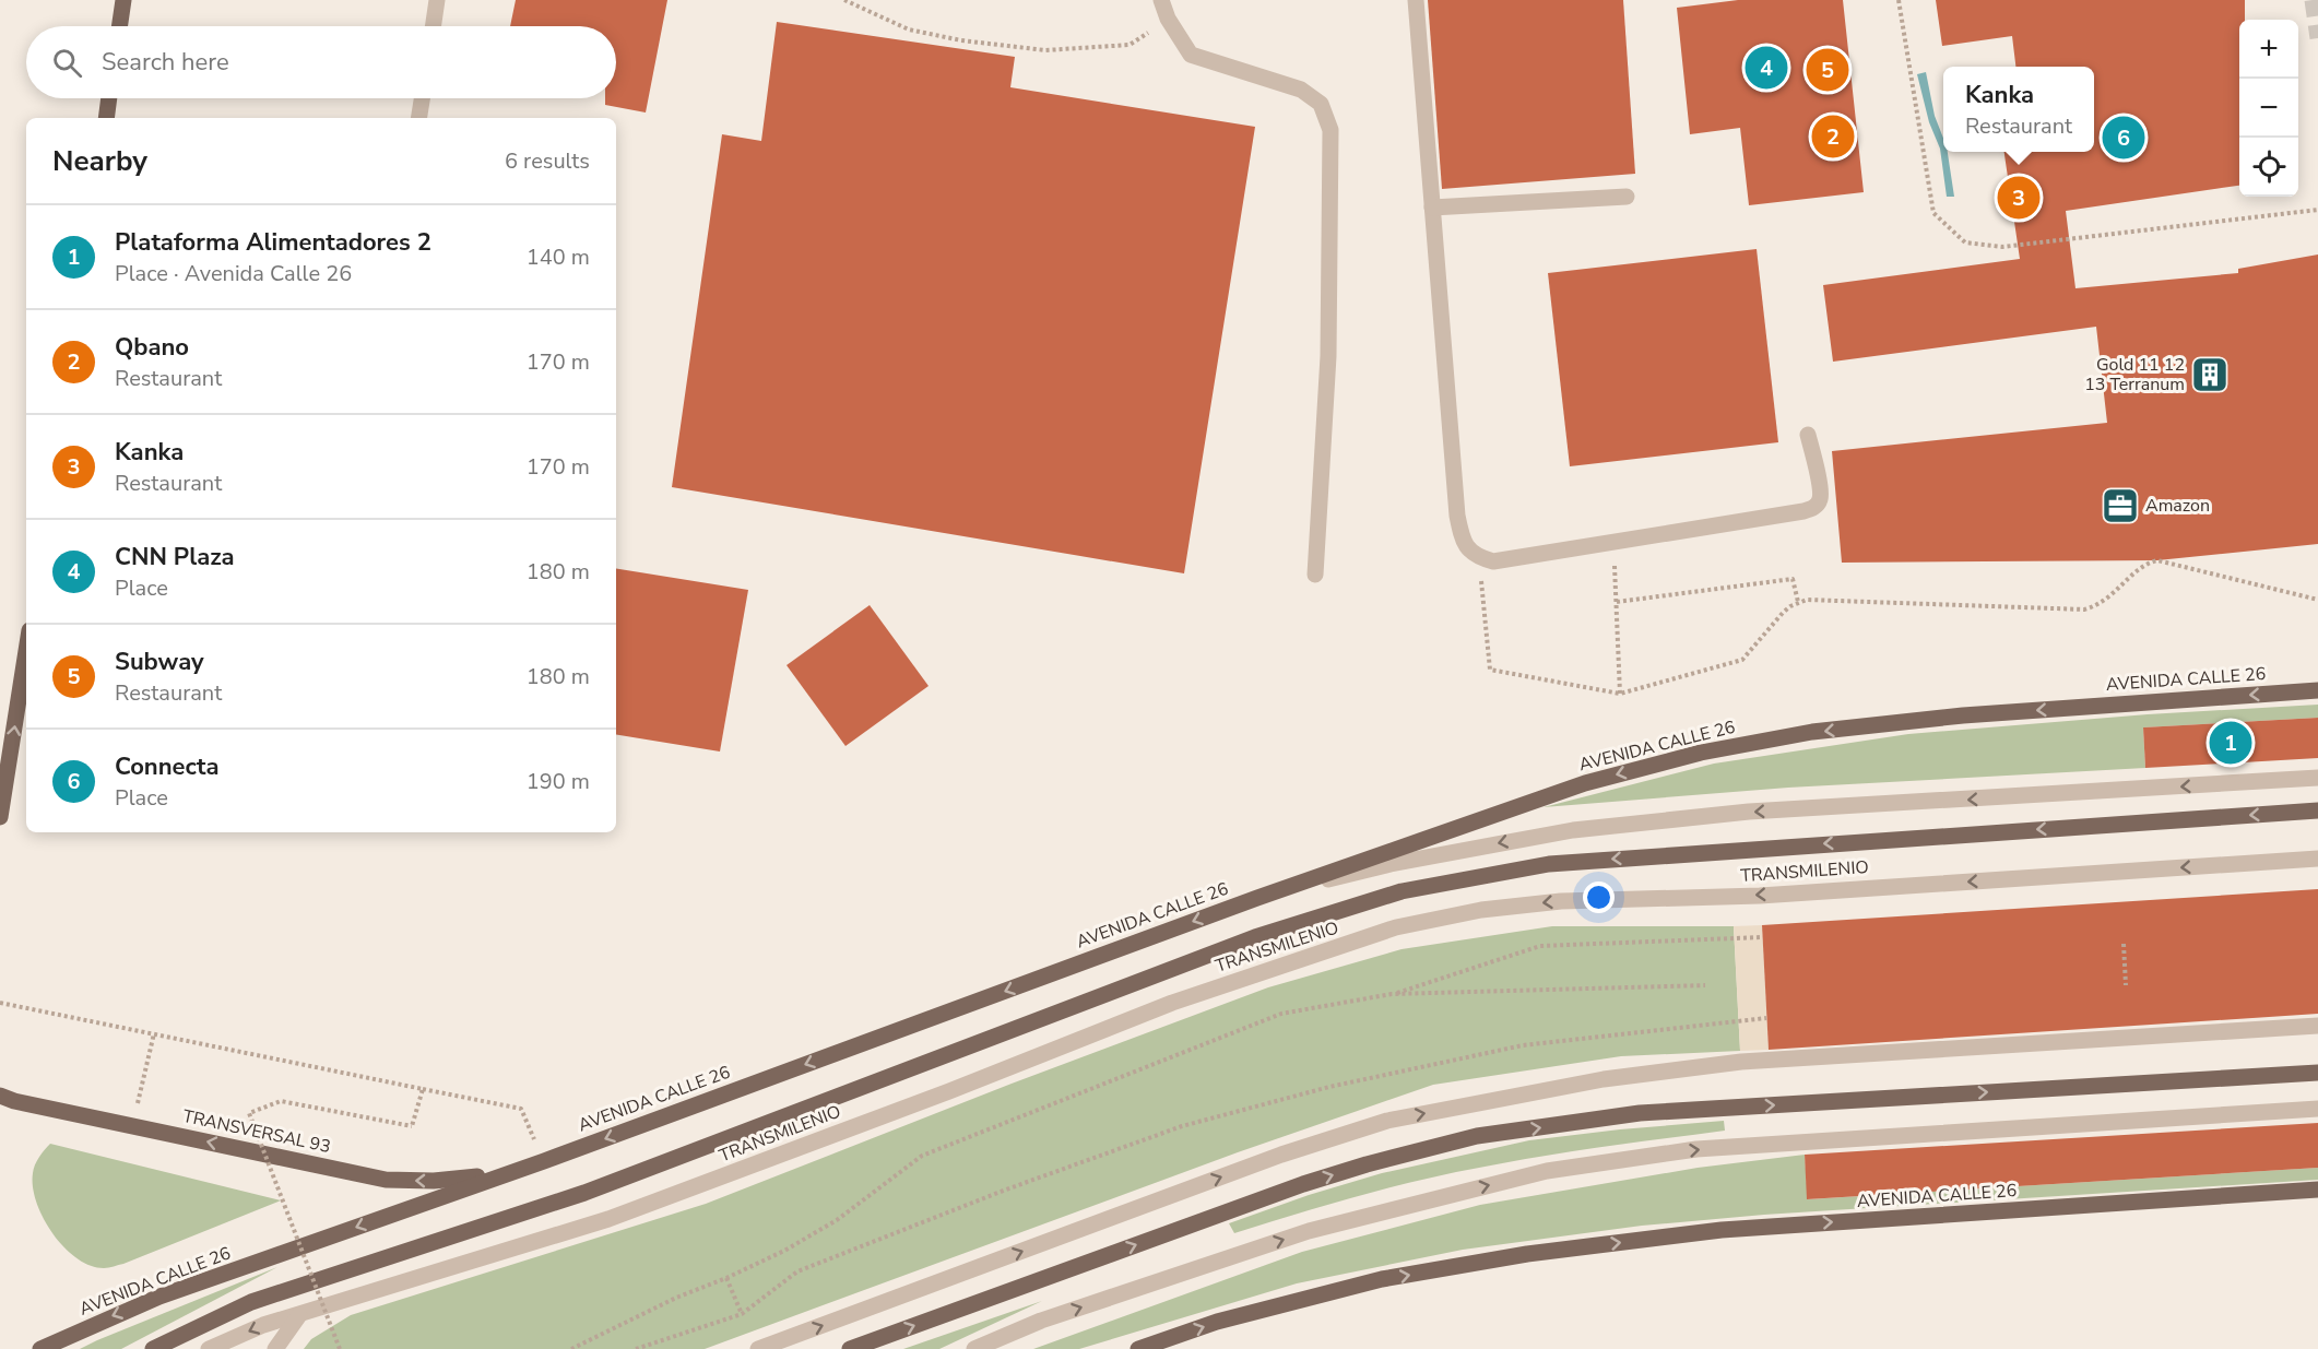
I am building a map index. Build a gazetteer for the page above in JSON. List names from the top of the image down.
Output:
{
  "streets": {
    "main road": ["AVENIDA CALLE 26", "TRANSVERSAL 93"],
    "lane": ["TRANSMILENIO"]
  },
  "crossings": [
    ["AVENIDA CALLE 26", "TRANSVERSAL 93"]
  ],
  "places": {
    "building": ["Gold 11 12 13 Terranum"],
    "office": ["Amazon"]
  },
  "page": {
    "map_buttons": ["+", "−"],
    "search": "Search here",
    "pins": [
      "4",
      "5",
      "2",
      "6",
      "3",
      "1"
    ],
    "popup": ["Kanka", "Restaurant"],
    "heading": ["Nearby", "6 results"],
    "list": [
      {
        "mark": "1",
        "name": "Plataforma Alimentadores 2",
        "note": "Place · Avenida Calle 26",
        "value": "140 m"
      },
      {
        "mark": "2",
        "name": "Qbano",
        "note": "Restaurant",
        "value": "170 m"
      },
      {
        "mark": "3",
        "name": "Kanka",
        "note": "Restaurant",
        "value": "170 m"
      },
      {
        "mark": "4",
        "name": "CNN Plaza",
        "note": "Place",
        "value": "180 m"
      },
      {
        "mark": "5",
        "name": "Subway",
        "note": "Restaurant",
        "value": "180 m"
      },
      {
        "mark": "6",
        "name": "Connecta",
        "note": "Place",
        "value": "190 m"
      }
    ]
  }
}
